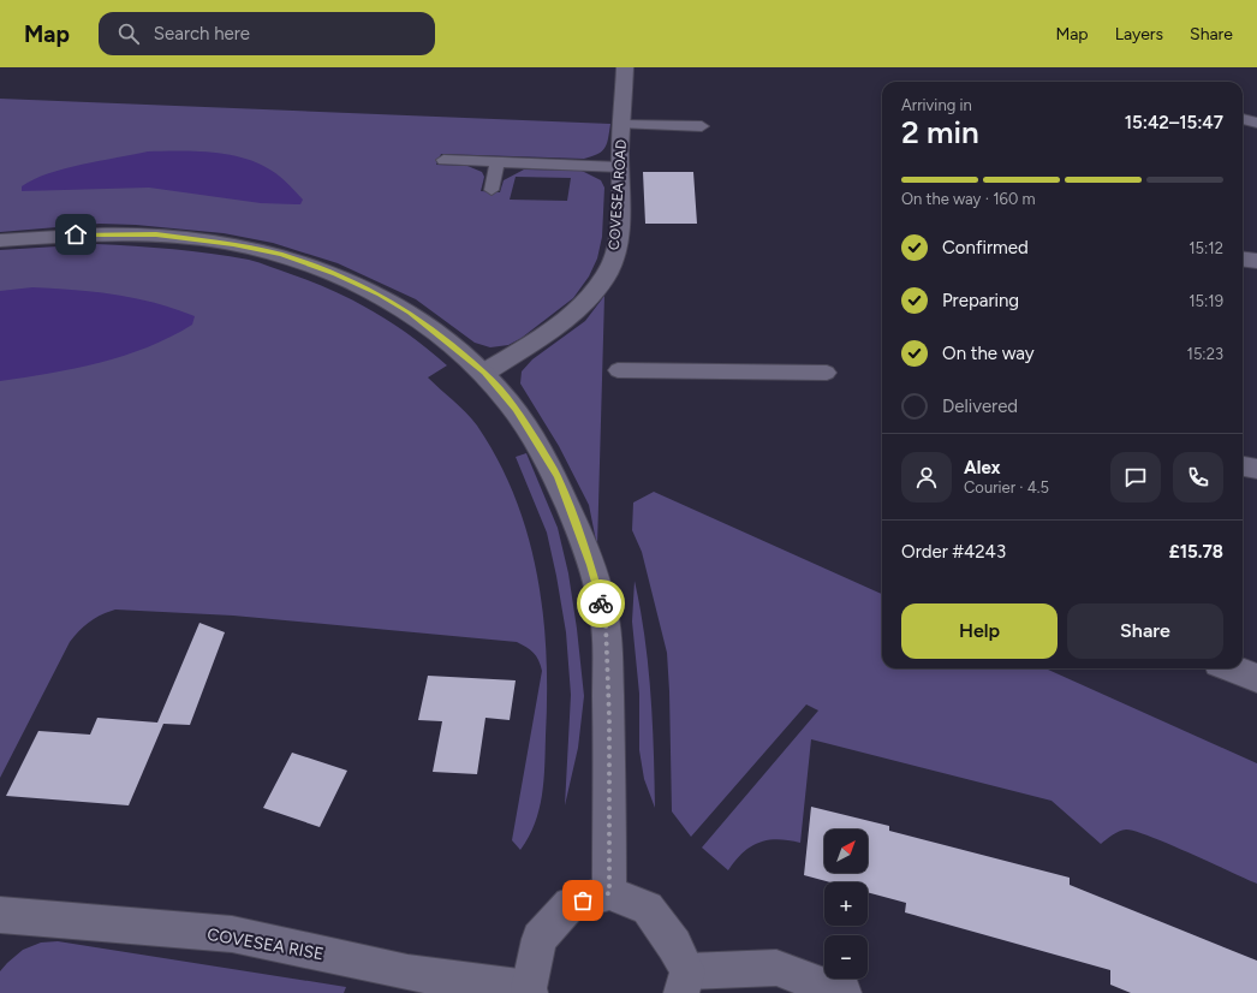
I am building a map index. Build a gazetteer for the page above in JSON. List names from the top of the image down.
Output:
{
  "streets": {
    "street": ["COVESEA ROAD", "COVESEA RISE"]
  },
  "north": "top right",
  "page": {
    "header": "Map",
    "search": "Search here",
    "nav": ["Map", "Layers", "Share"],
    "heading": ["2 min", "Arriving in", "15:42–15:47"],
    "panel": [
      "Alex",
      "Courier · 4.5",
      "Order #4243",
      "£15.78"
    ],
    "bar": "On the way · 160 m",
    "list": [
      ["Confirmed", "15:12"],
      ["Preparing", "15:19"],
      ["On the way", "15:23"],
      "Delivered"
    ],
    "buttons": ["Help", "Share"],
    "map_buttons": ["+", "−"]
  }
}
